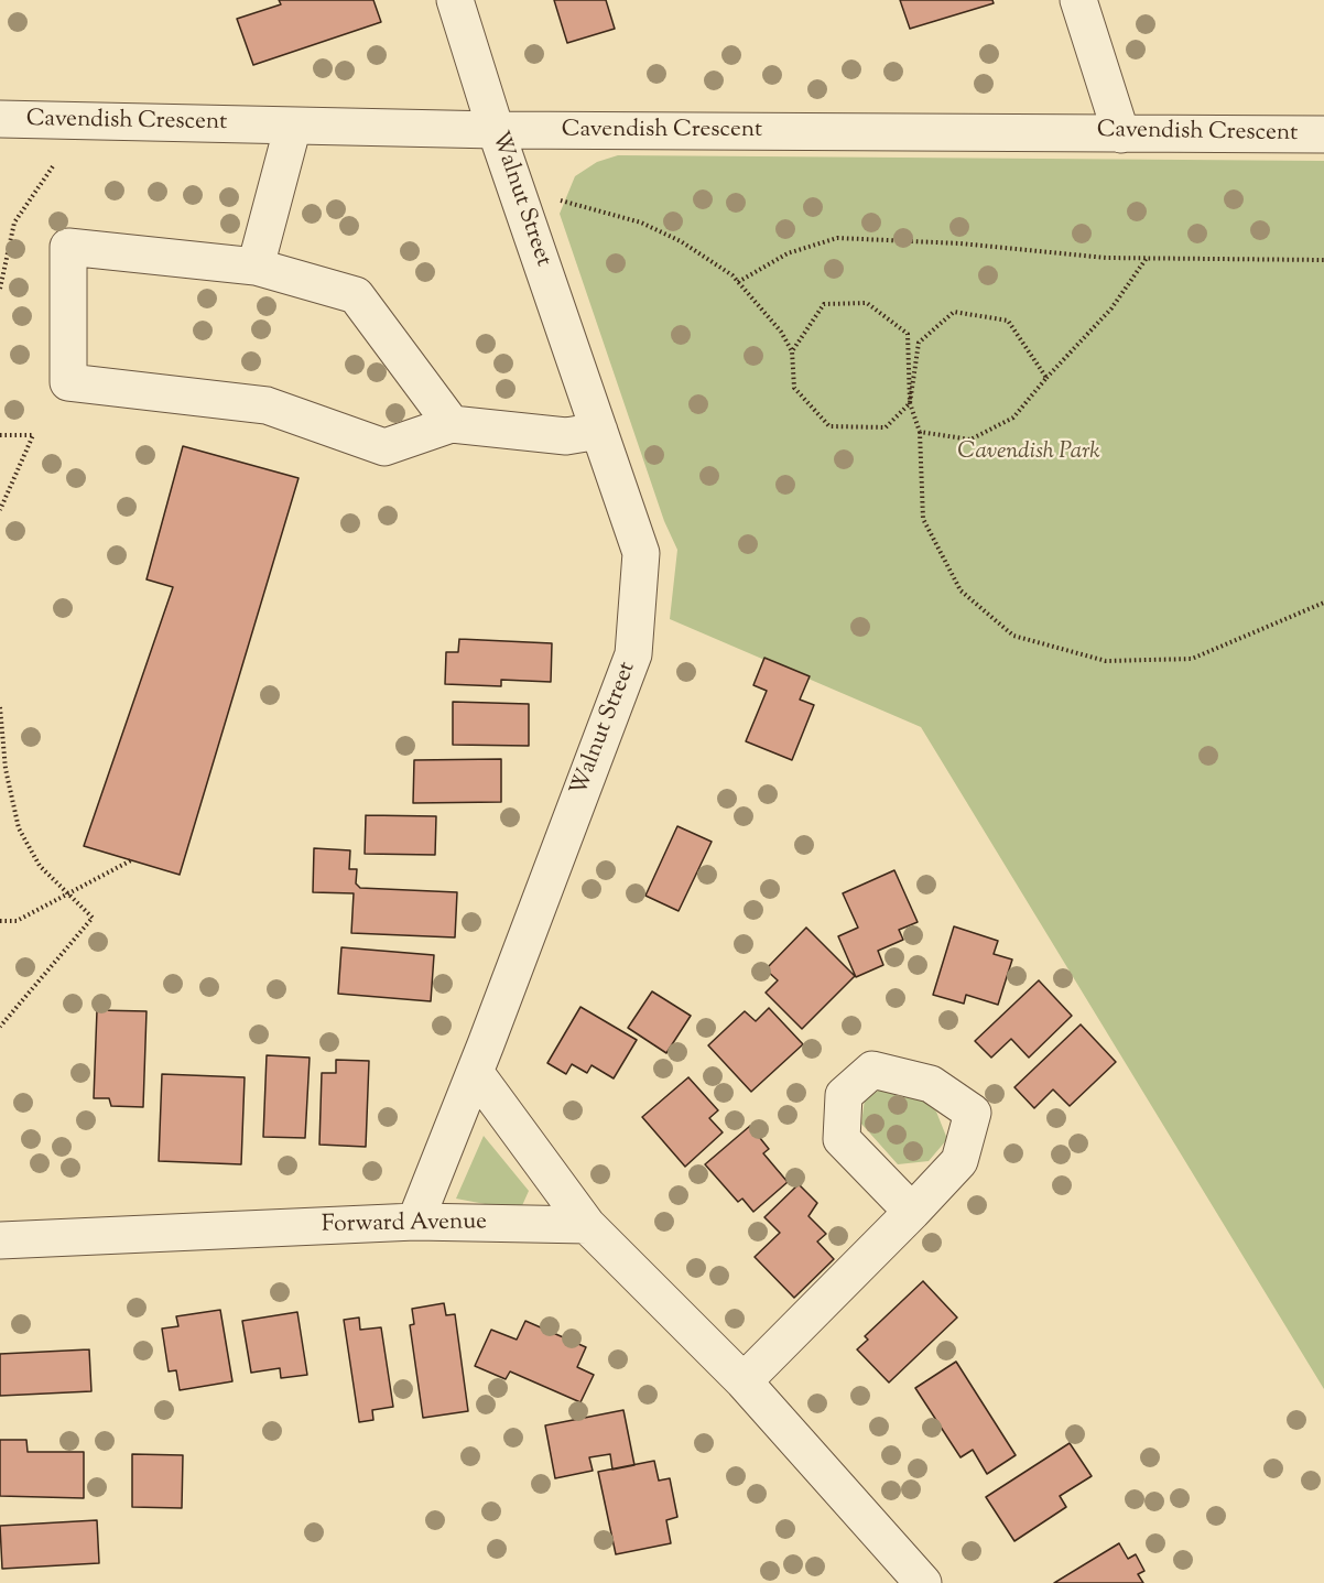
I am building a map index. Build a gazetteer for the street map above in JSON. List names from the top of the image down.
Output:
{
  "streets": {
    "street": ["Cavendish Crescent", "Walnut Street", "Forward Avenue"]
  },
  "crossings": [
    ["Cavendish Crescent", "Walnut Street"],
    ["Walnut Street", "Forward Avenue"]
  ],
  "parks": ["Cavendish Park"]
}
